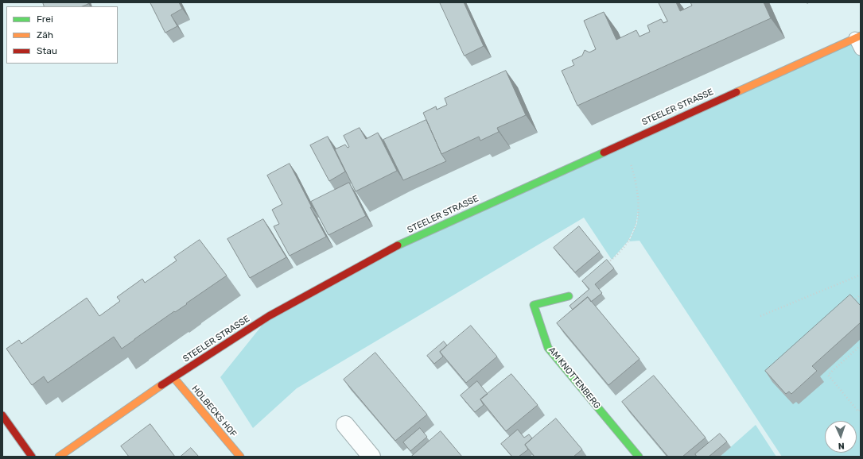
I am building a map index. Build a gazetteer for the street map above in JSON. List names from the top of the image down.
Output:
{
  "streets": {
    "main road": ["STEELER STRASSE", "AM KNOTTENBERG", "HOLBECKS HOF"]
  },
  "crossings": [
    ["STEELER STRASSE", "HOLBECKS HOF"]
  ],
  "legend": ["Frei", "Zäh", "Stau"],
  "north": "bottom"
}
